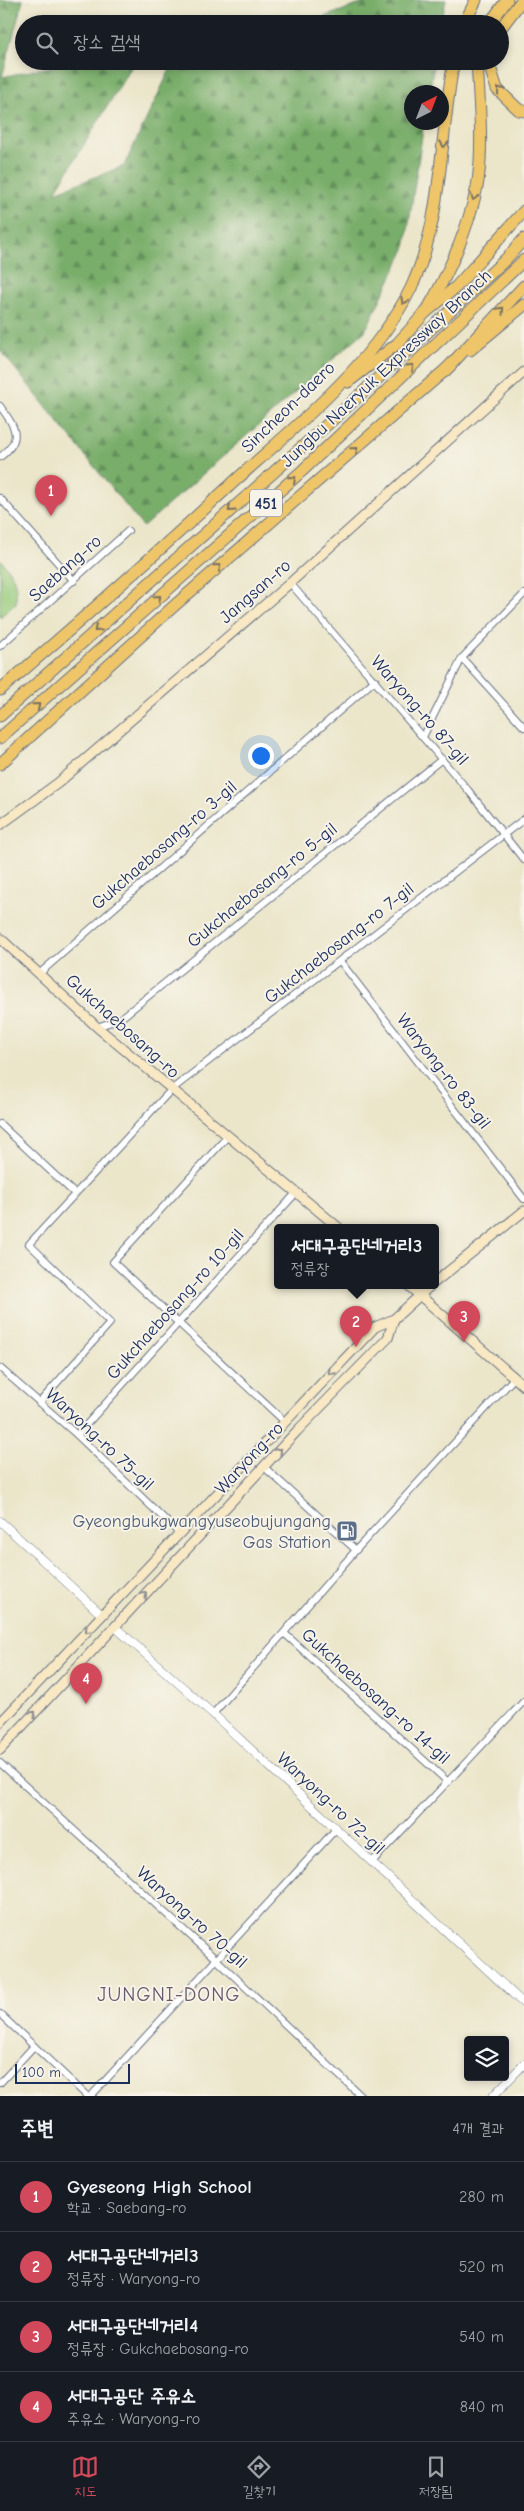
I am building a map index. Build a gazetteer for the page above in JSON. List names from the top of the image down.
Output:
{
  "streets": {
    "highway": ["Jungbu Naeryuk Expressway Branch", "Sincheon-daero", "451"],
    "main road": ["Jangsan-ro", "Gukchaebosang-ro", "Waryong-ro"],
    "street": [
      "Saebang-ro",
      "Waryong-ro 87-gil",
      "Gukchaebosang-ro 3-gil",
      "Gukchaebosang-ro 5-gil",
      "Gukchaebosang-ro 7-gil",
      "Waryong-ro 83-gil",
      "Gukchaebosang-ro 10-gil",
      "Waryong-ro 75-gil",
      "Gukchaebosang-ro 14-gil",
      "Waryong-ro 72-gil",
      "Waryong-ro 70-gil"
    ]
  },
  "crossings": [
    ["Jangsan-ro", "Waryong-ro 87-gil"],
    ["Waryong-ro 87-gil", "Gukchaebosang-ro 3-gil"],
    ["Waryong-ro 87-gil", "Gukchaebosang-ro 5-gil"],
    ["Waryong-ro 87-gil", "Gukchaebosang-ro 7-gil"],
    ["Gukchaebosang-ro 3-gil", "Gukchaebosang-ro"],
    ["Gukchaebosang-ro 5-gil", "Gukchaebosang-ro"],
    ["Gukchaebosang-ro 7-gil", "Gukchaebosang-ro"],
    ["Gukchaebosang-ro 7-gil", "Waryong-ro 83-gil"],
    ["Gukchaebosang-ro 7-gil", "Waryong-ro 75-gil"],
    ["Gukchaebosang-ro", "Gukchaebosang-ro 10-gil"],
    ["Gukchaebosang-ro 10-gil", "Waryong-ro 75-gil"],
    ["Gukchaebosang-ro 10-gil", "Waryong-ro"],
    ["Waryong-ro 75-gil", "Waryong-ro"],
    ["Waryong-ro", "Waryong-ro 72-gil"],
    ["Gukchaebosang-ro 14-gil", "Waryong-ro 72-gil"]
  ],
  "districts": ["JUNGNI-DONG"],
  "places": {
    "fuel station": ["Gyeongbukgwangyuseobujungang Gas Station"]
  },
  "scale_bar": "100 m",
  "north": "top right",
  "page": {
    "search": "장소 검색",
    "pins": [
      "1",
      "3",
      "2",
      "4"
    ],
    "popup": ["서대구공단네거리3", "정류장"],
    "scale": "100 m",
    "heading": ["주변", "4개 결과"],
    "list": [
      {
        "mark": "1",
        "name": "Gyeseong High School",
        "note": "학교 · Saebang-ro",
        "value": "280 m"
      },
      {
        "mark": "2",
        "name": "서대구공단네거리3",
        "note": "정류장 · Waryong-ro",
        "value": "520 m"
      },
      {
        "mark": "3",
        "name": "서대구공단네거리4",
        "note": "정류장 · Gukchaebosang-ro",
        "value": "540 m"
      },
      {
        "mark": "4",
        "name": "서대구공단 주유소",
        "note": "주유소 · Waryong-ro",
        "value": "840 m"
      }
    ],
    "nav": ["지도", "길찾기", "저장됨"]
  }
}
